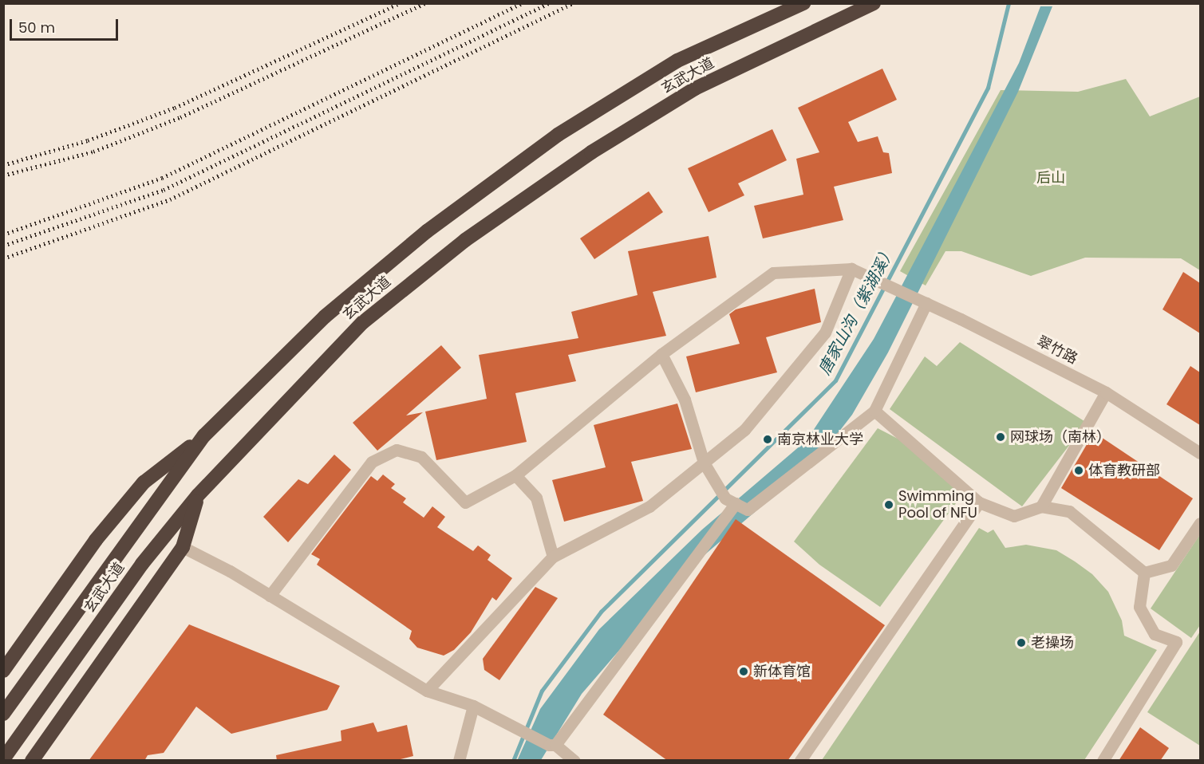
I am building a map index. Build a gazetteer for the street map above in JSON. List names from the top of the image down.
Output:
{
  "streets": {
    "highway": ["玄武大道"],
    "lane": ["翠竹路"]
  },
  "water": ["唐家山沟（紫湖溪）"],
  "parks": ["后山"],
  "places": [
    "网球场（南林）",
    "南京林业大学",
    "体育教研部",
    "Swimming Pool of NFU",
    "老操场",
    "新体育馆"
  ],
  "scale_bar": "50 m"
}
